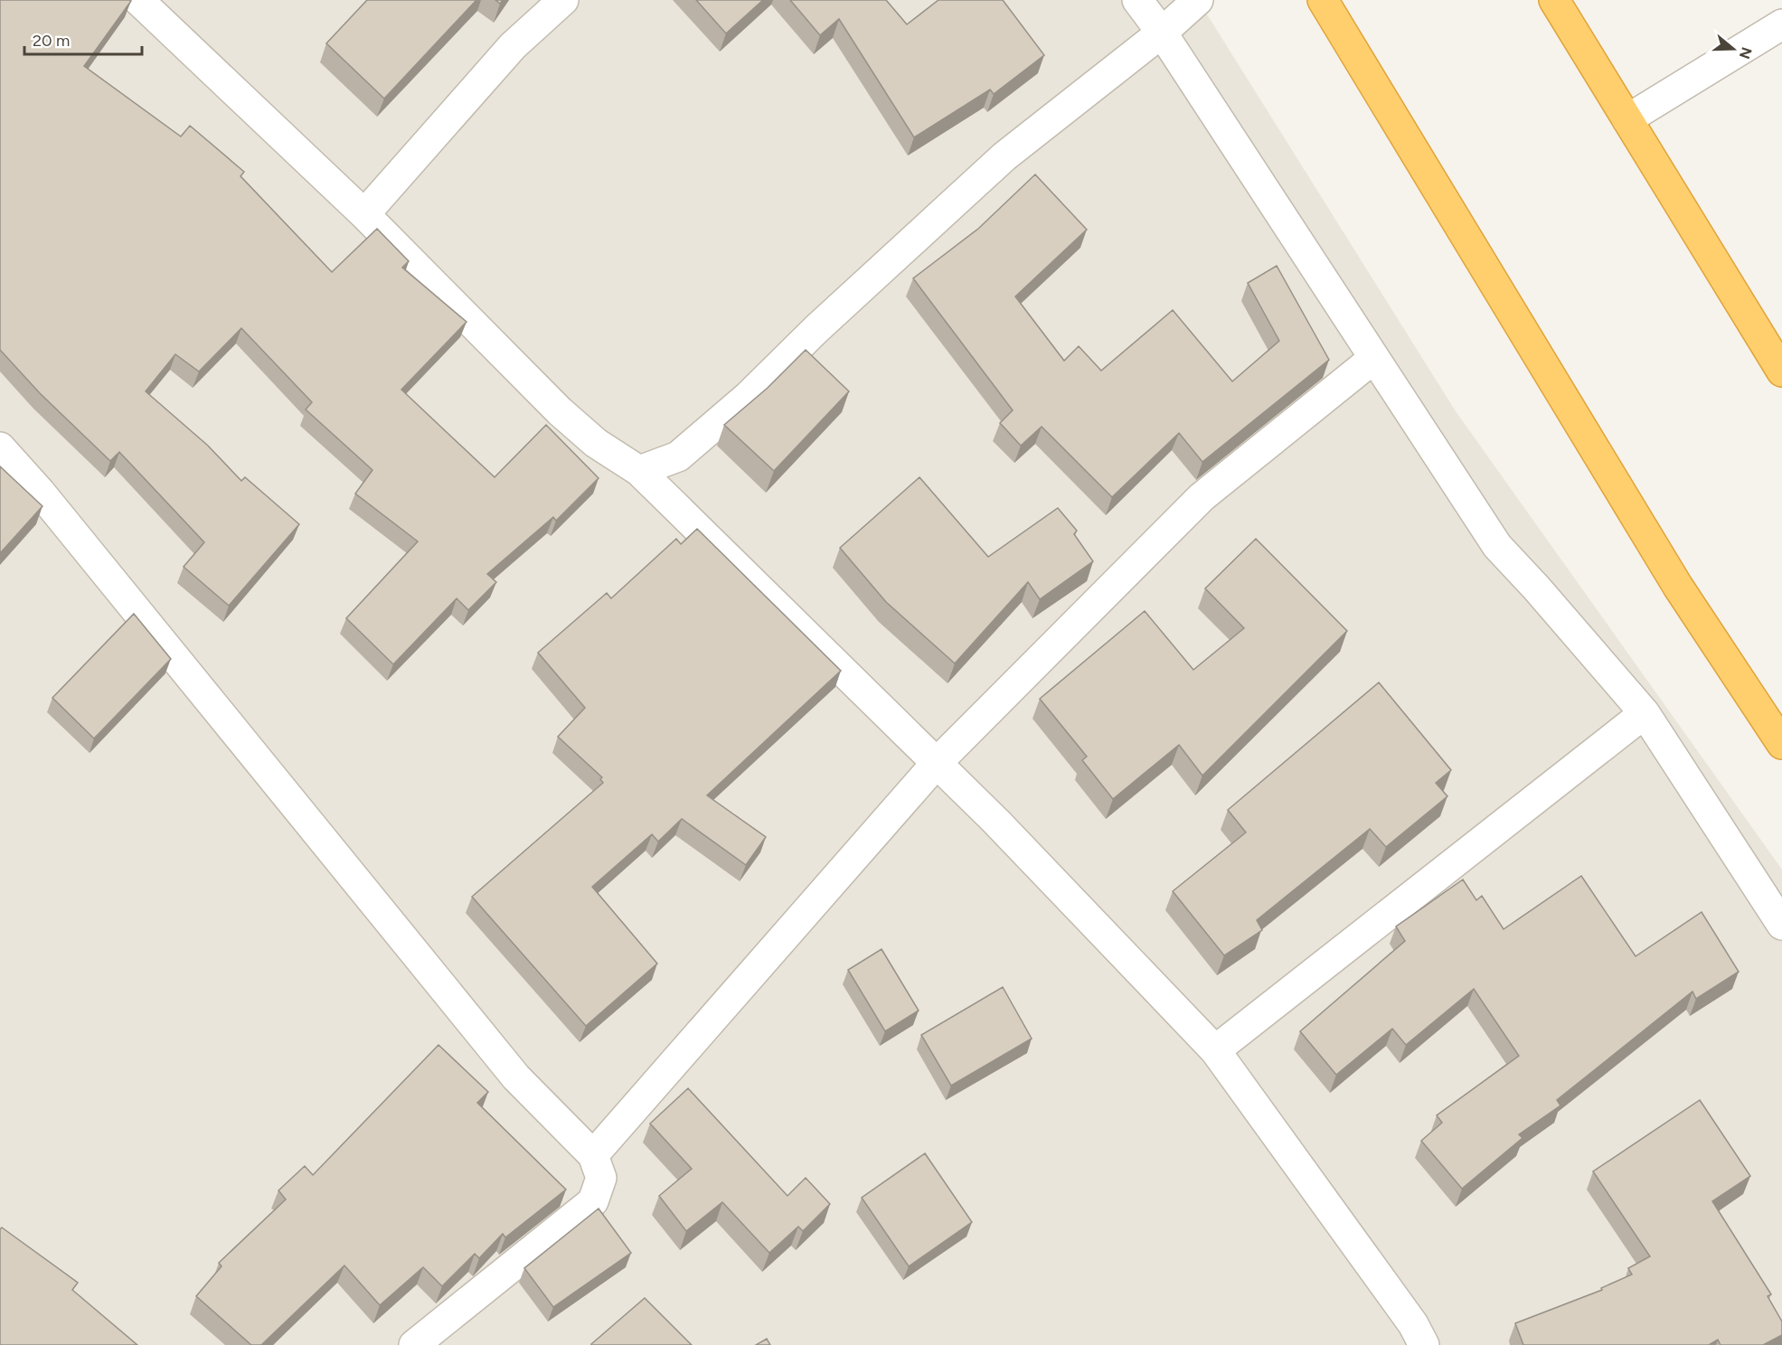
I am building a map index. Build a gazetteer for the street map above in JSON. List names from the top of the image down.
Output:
{
  "scale_bar": "20 m",
  "north": "right"
}
